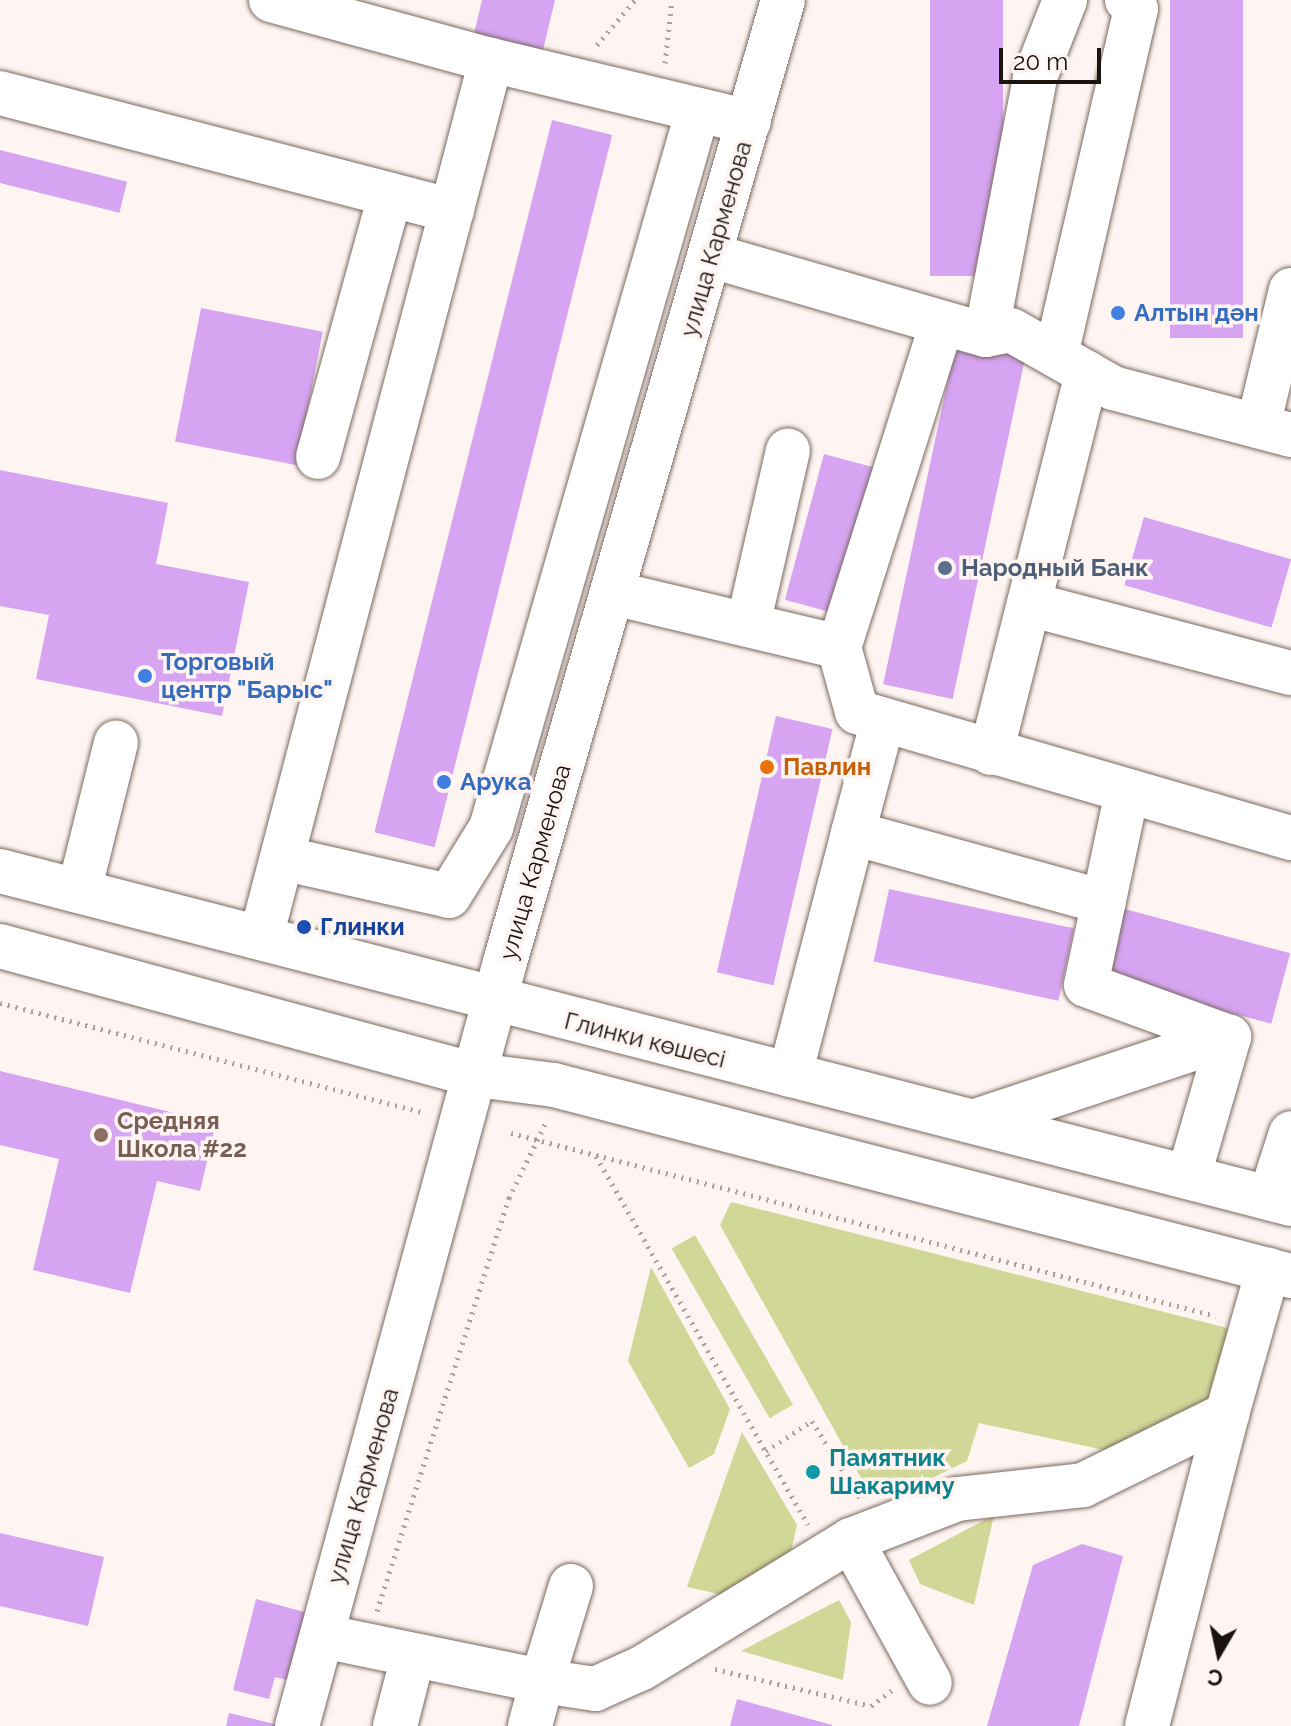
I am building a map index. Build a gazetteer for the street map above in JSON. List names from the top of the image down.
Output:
{
  "streets": {
    "main road": ["улица Карменова", "Глинки көшесі"]
  },
  "crossings": [
    ["улица Карменова", "Глинки көшесі"]
  ],
  "places": [
    "Алтын дән",
    "Народный Банк",
    "Торговый центр \"Барыс\"",
    "Павлин",
    "Арука",
    "Глинки",
    "Средняя Школа #22",
    "Памятник Шакариму"
  ],
  "scale_bar": "20 m",
  "north": "bottom"
}
